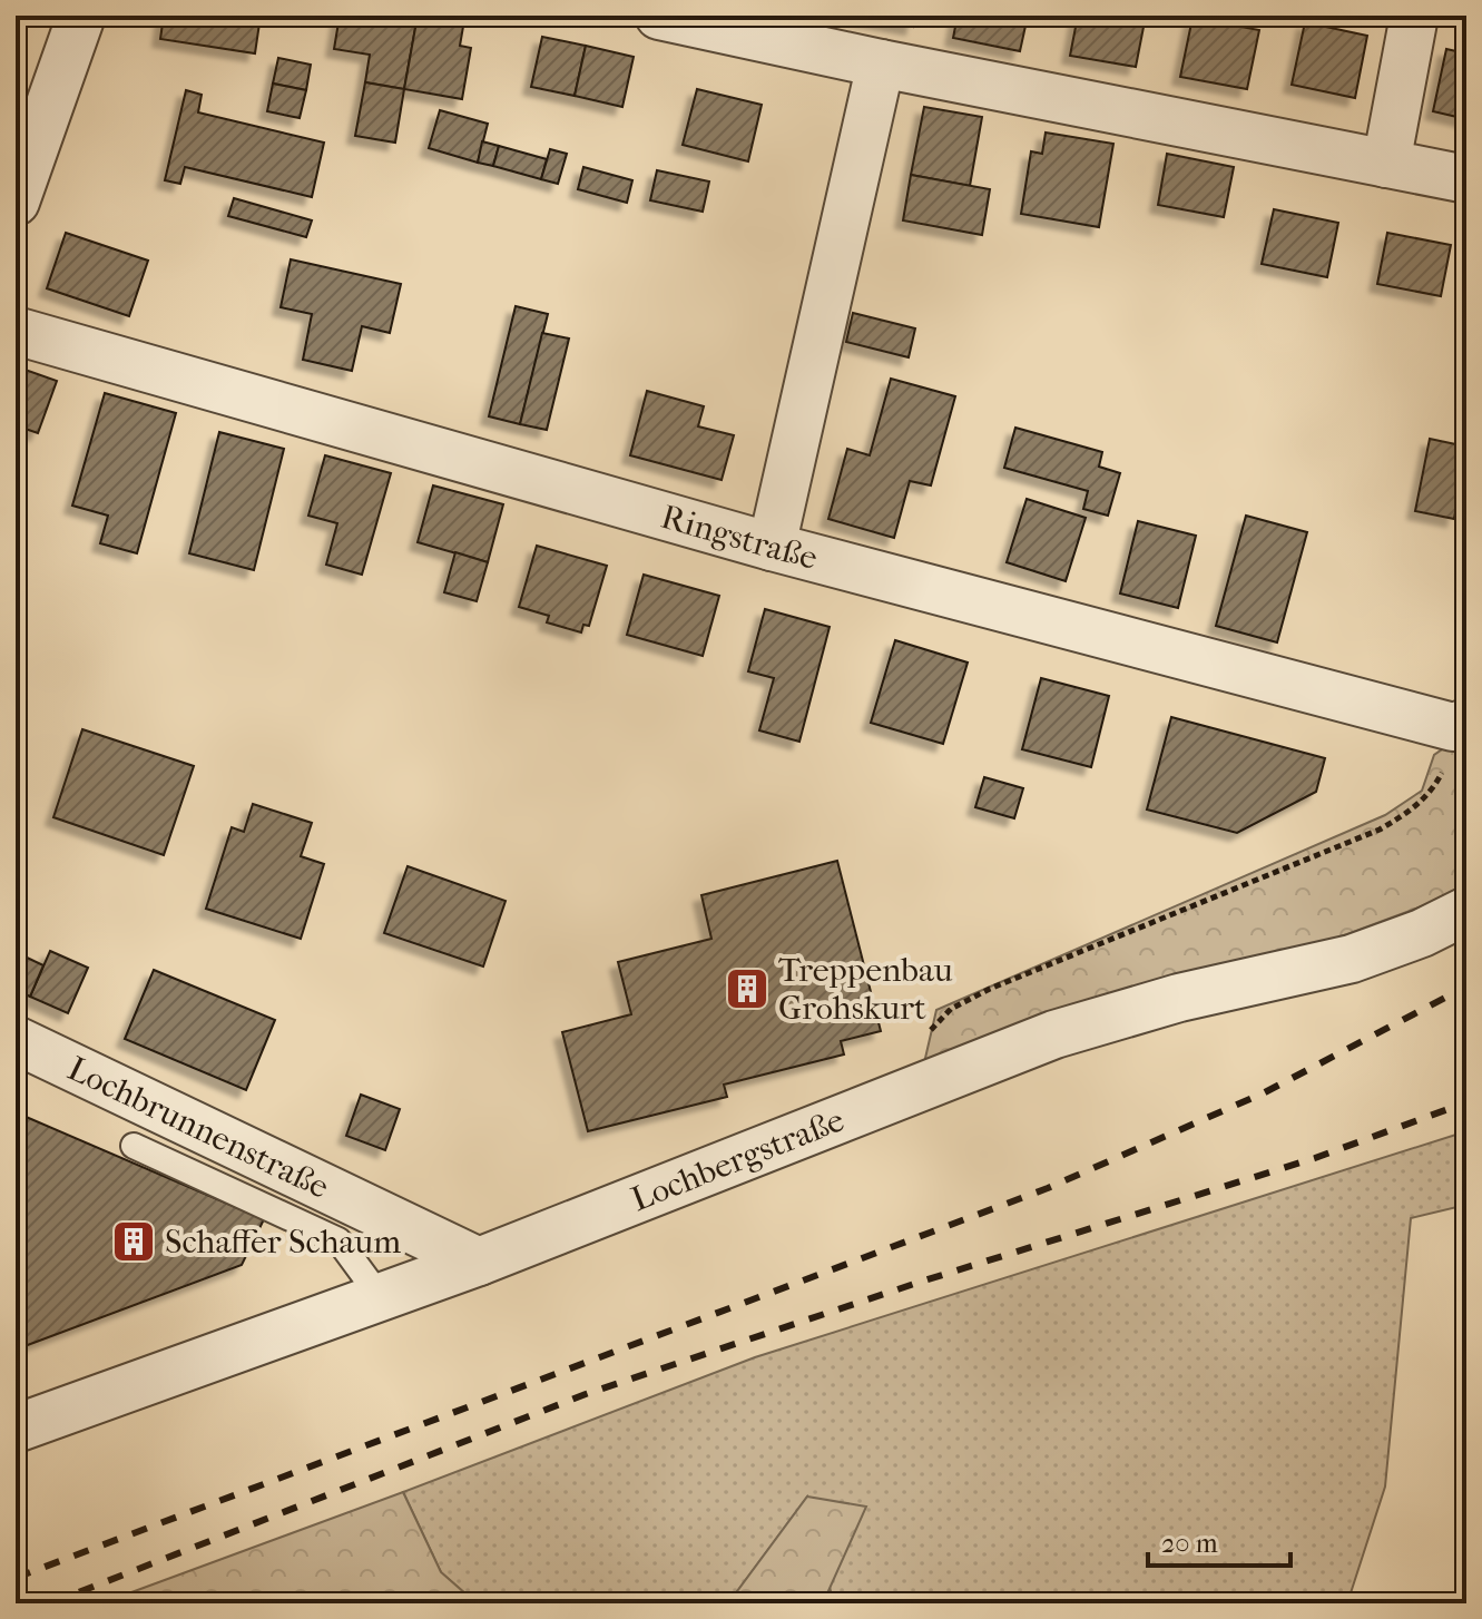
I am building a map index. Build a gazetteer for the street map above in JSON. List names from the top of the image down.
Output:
{
  "streets": {
    "street": ["Ringstraße", "Lochbrunnenstraße", "Lochbergstraße"]
  },
  "crossings": [
    ["Lochbrunnenstraße", "Lochbergstraße"]
  ],
  "places": {
    "building": ["Treppenbau Grohskurt", "Schaffer Schaum"]
  },
  "scale_bar": "20 m"
}
